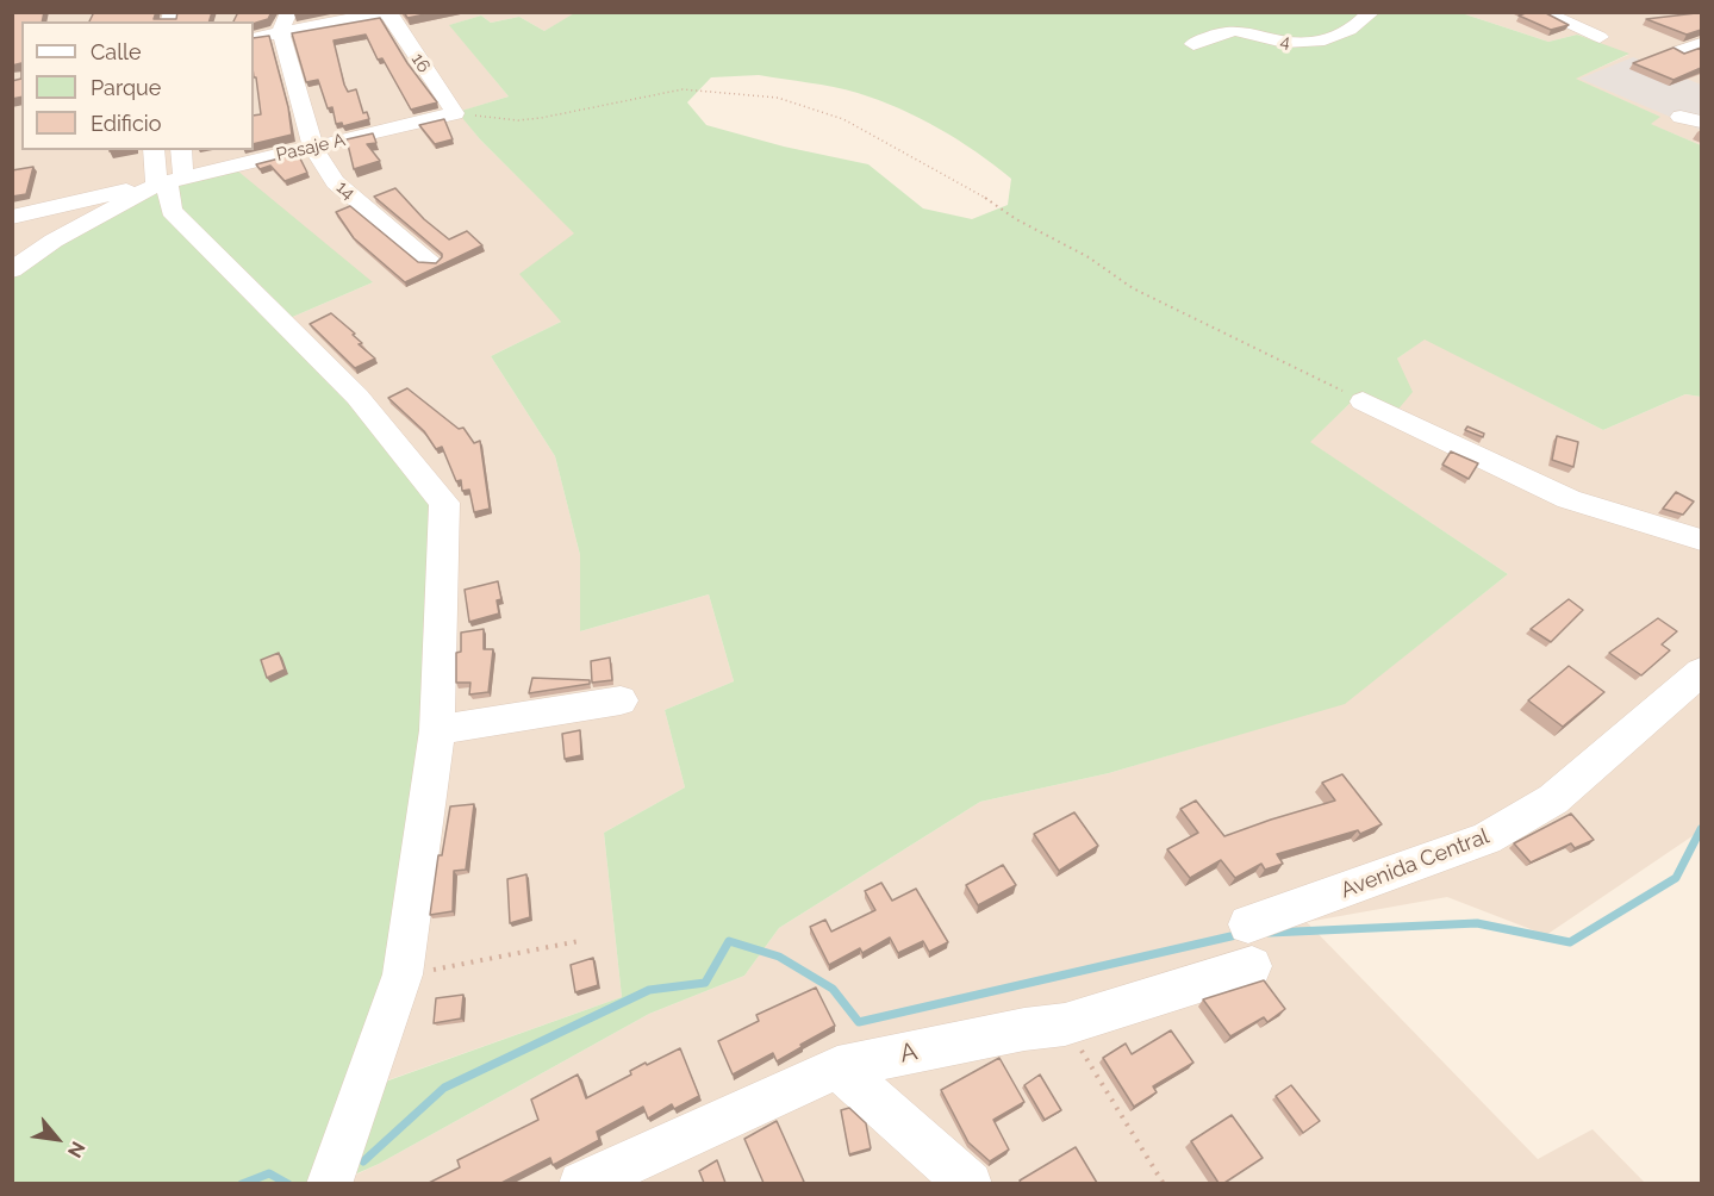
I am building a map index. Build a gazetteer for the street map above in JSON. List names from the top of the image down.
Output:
{
  "streets": {
    "street": [
      "4",
      "16",
      "Pasaje A",
      "14",
      "Avenida Central",
      "A"
    ]
  },
  "crossings": [
    ["16", "Pasaje A"],
    ["Pasaje A", "14"]
  ],
  "legend": ["Calle", "Parque", "Edificio"],
  "north": "bottom right"
}
